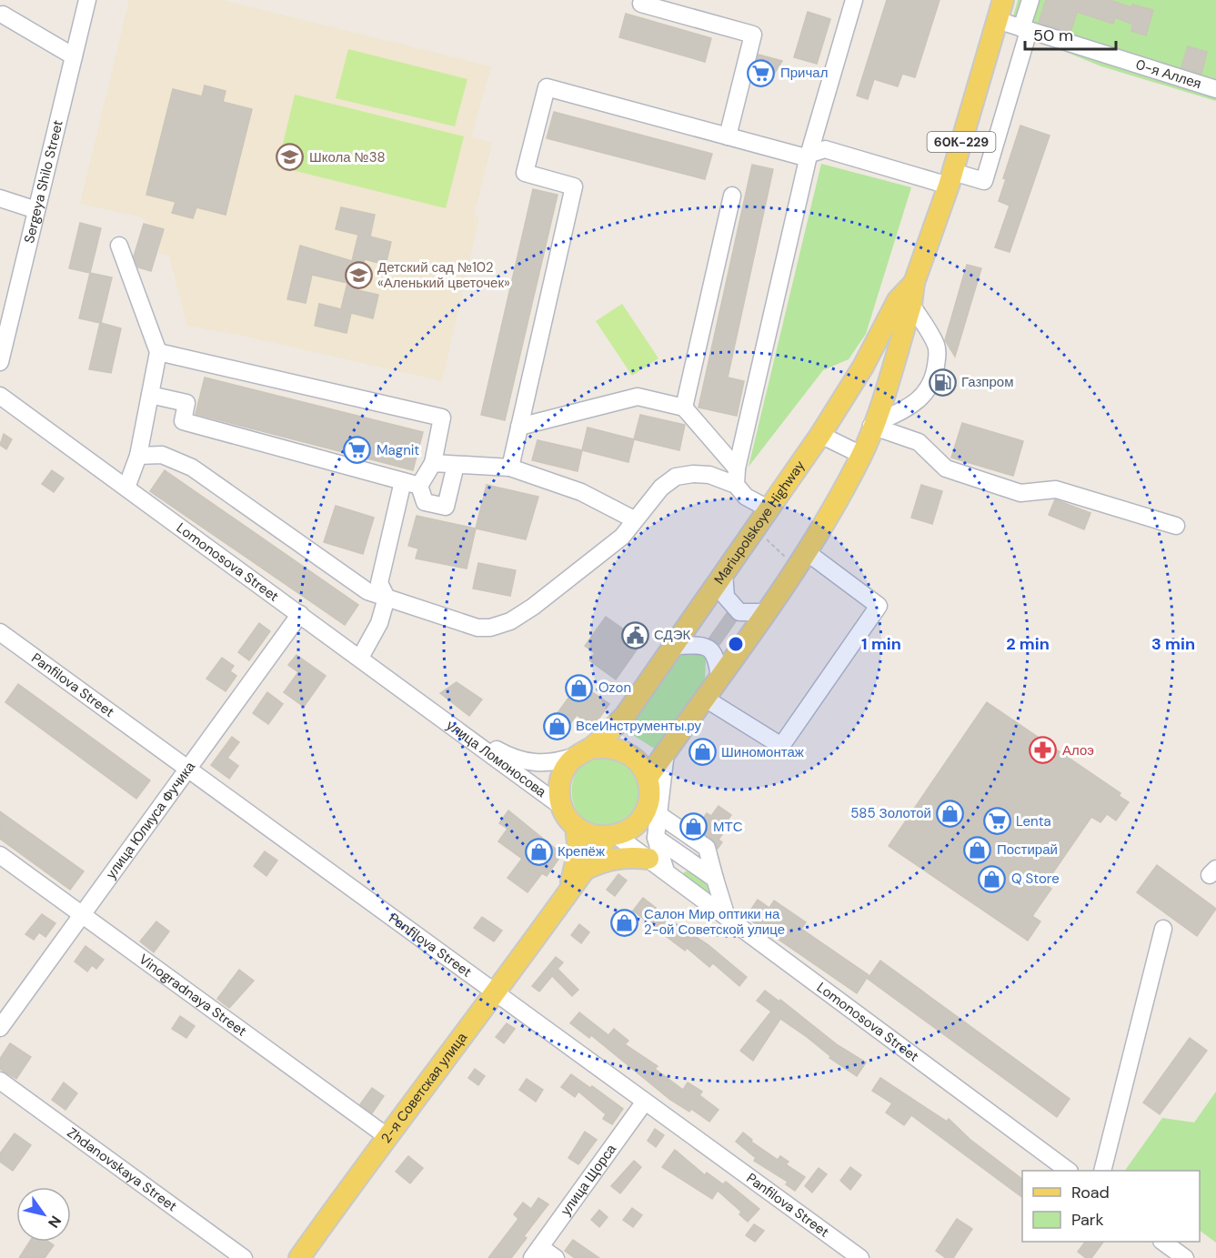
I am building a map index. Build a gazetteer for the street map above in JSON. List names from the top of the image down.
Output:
{
  "streets": {
    "main road": ["60К-229", "Mariupolskoye Highway", "2-я Советская улица"],
    "street": [
      "0-я Аллея",
      "Sergeya Shilo Street",
      "Lomonosova Street",
      "Panfilova Street",
      "улица Ломоносова",
      "улица Юлиуса Фучика",
      "Vinogradnaya Street",
      "Zhdanovskaya Street",
      "улица Щорса"
    ]
  },
  "crossings": [
    ["0-я Аллея", "Mariupolskoye Highway"],
    ["Mariupolskoye Highway", "улица Ломоносова"],
    ["Mariupolskoye Highway", "2-я Советская улица"],
    ["Lomonosova Street", "улица Ломоносова"],
    ["Lomonosova Street", "улица Юлиуса Фучика"],
    ["Panfilova Street", "улица Юлиуса Фучика"],
    ["Panfilova Street", "2-я Советская улица"],
    ["Panfilova Street", "улица Щорса"],
    ["улица Ломоносова", "2-я Советская улица"],
    ["улица Юлиуса Фучика", "Vinogradnaya Street"],
    ["Vinogradnaya Street", "2-я Советская улица"]
  ],
  "places": {
    "supermarket": ["Причал", "Magnit", "Lenta"],
    "school or university": ["Школа №38", "Детский сад №102 «Аленький цветочек»"],
    "fuel station": ["Газпром"],
    "public building": ["СДЭК"],
    "shop": [
      "Ozon",
      "ВсеИнструменты.ру",
      "Шиномонтаж",
      "585 Золотой",
      "МТС",
      "Постирай",
      "Крепёж",
      "Q Store",
      "Салон Мир оптики на 2-ой Советской улице"
    ],
    "pharmacy": ["Алоэ"]
  },
  "legend": ["Road", "Park"],
  "scale_bar": "50 m",
  "north": "bottom right",
  "rings": ["1 min", "2 min", "3 min"]
}
